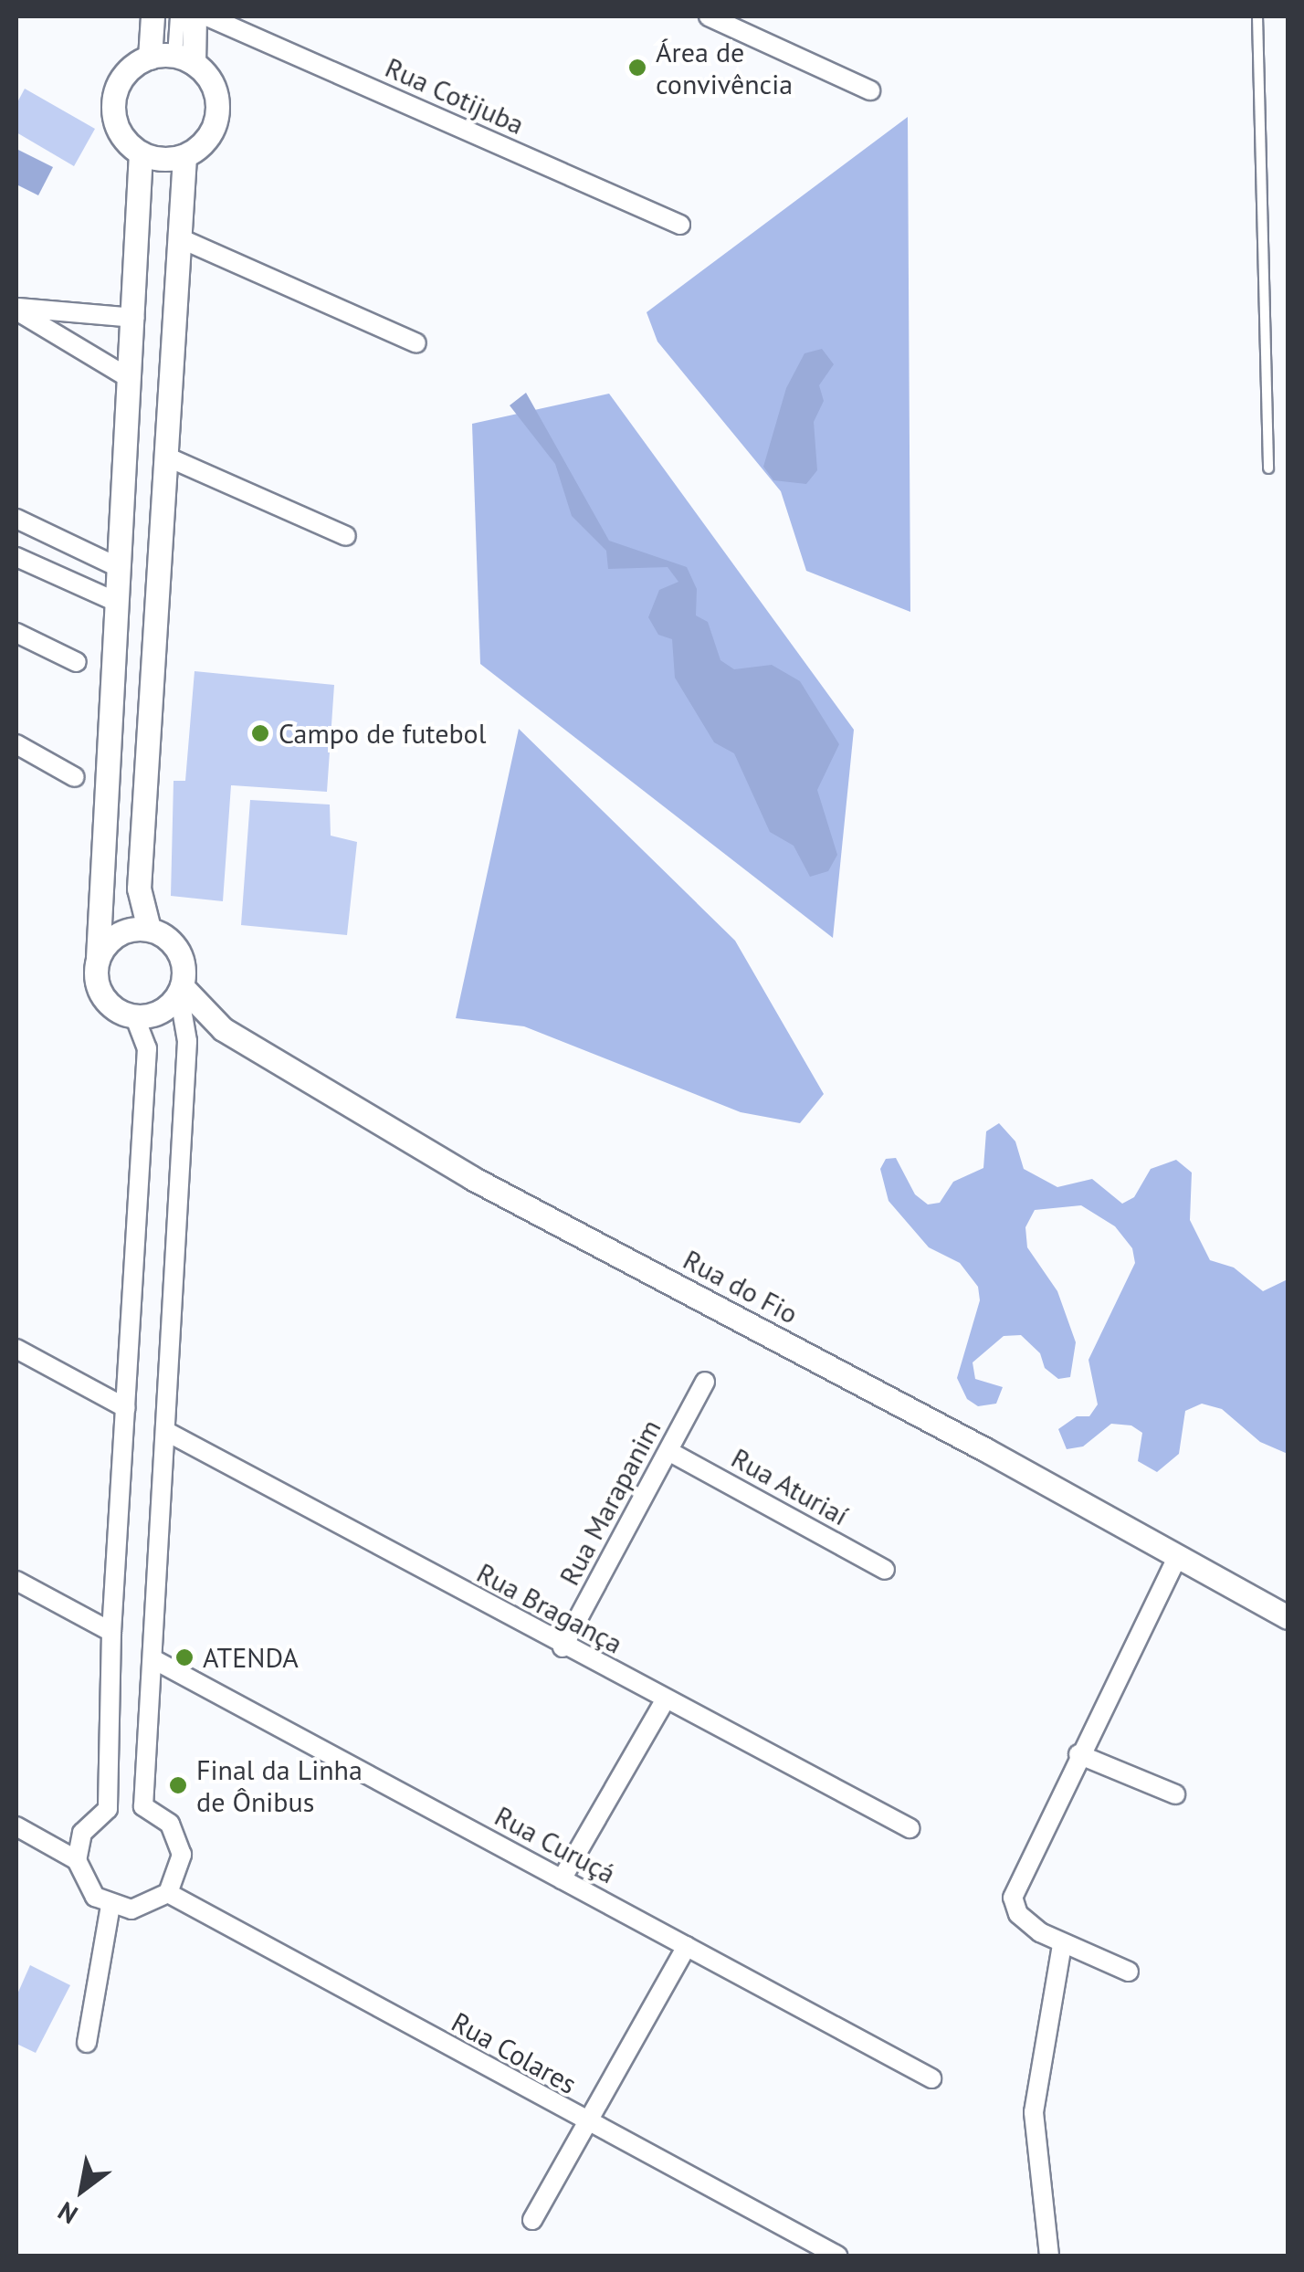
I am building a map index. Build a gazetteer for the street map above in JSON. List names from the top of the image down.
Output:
{
  "streets": {
    "street": [
      "Rua Cotijuba",
      "Rua do Fio",
      "Rua Aturiaí",
      "Rua Marapanim",
      "Rua Bragança",
      "Rua Curuçá",
      "Rua Colares"
    ]
  },
  "crossings": [
    ["Rua Aturiaí", "Rua Marapanim"],
    ["Rua Marapanim", "Rua Bragança"]
  ],
  "places": [
    "Área de convivência",
    "Campo de futebol",
    "ATENDA",
    "Final da Linha de Ônibus"
  ],
  "north": "bottom left"
}
